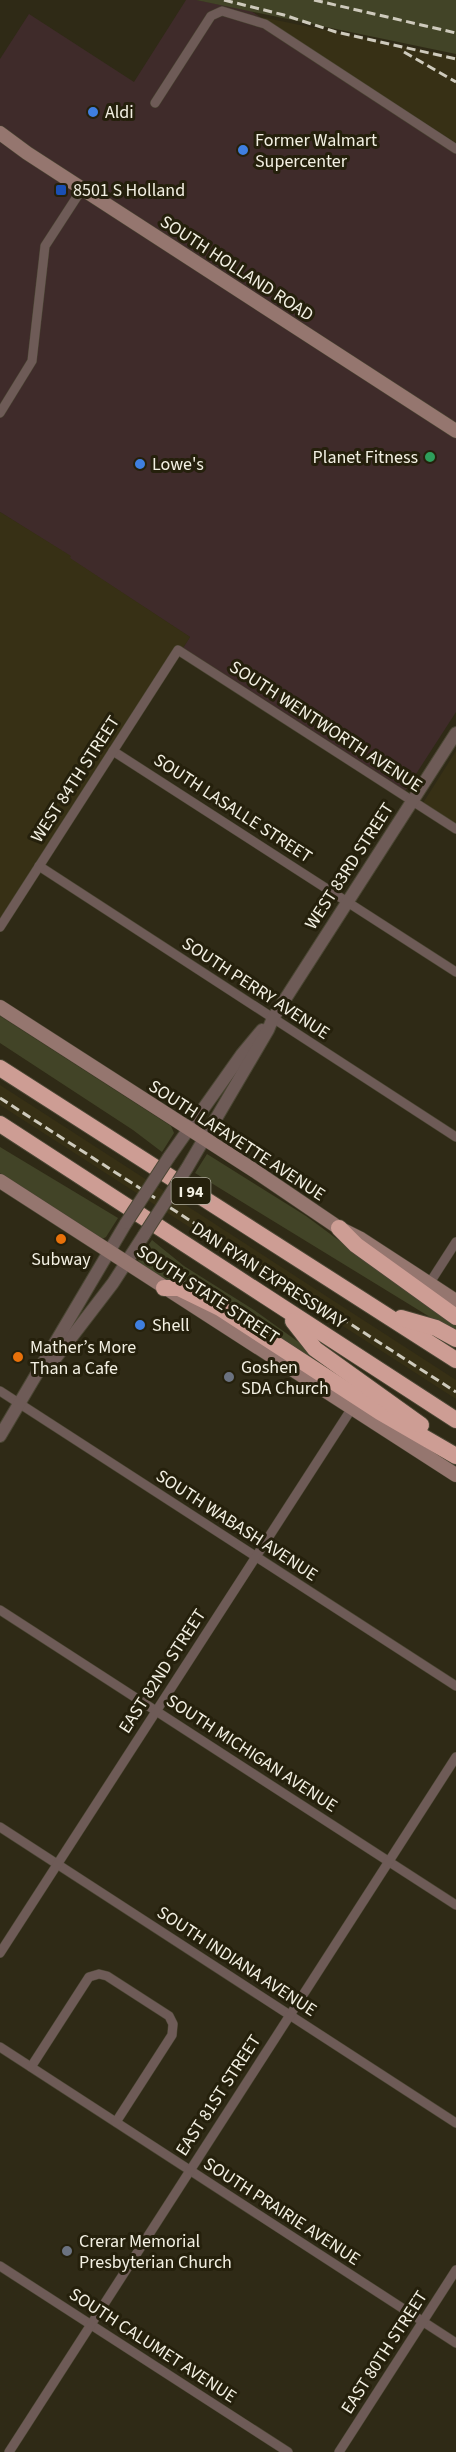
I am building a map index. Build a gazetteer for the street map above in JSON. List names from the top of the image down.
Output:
{
  "streets": {
    "highway": ["I 94", "DAN RYAN EXPRESSWAY"],
    "main road": ["SOUTH HOLLAND ROAD", "SOUTH LAFAYETTE AVENUE", "SOUTH STATE STREET"],
    "street": [
      "SOUTH WENTWORTH AVENUE",
      "WEST 84TH STREET",
      "SOUTH LASALLE STREET",
      "WEST 83RD STREET",
      "SOUTH PERRY AVENUE",
      "SOUTH WABASH AVENUE",
      "EAST 82ND STREET",
      "SOUTH MICHIGAN AVENUE",
      "SOUTH INDIANA AVENUE",
      "EAST 81ST STREET",
      "SOUTH PRAIRIE AVENUE",
      "SOUTH CALUMET AVENUE",
      "EAST 80TH STREET"
    ]
  },
  "crossings": [
    ["SOUTH WENTWORTH AVENUE", "WEST 84TH STREET"],
    ["SOUTH WENTWORTH AVENUE", "WEST 83RD STREET"],
    ["WEST 84TH STREET", "SOUTH LASALLE STREET"],
    ["WEST 84TH STREET", "SOUTH PERRY AVENUE"],
    ["SOUTH LASALLE STREET", "WEST 83RD STREET"],
    ["WEST 83RD STREET", "SOUTH PERRY AVENUE"],
    ["WEST 83RD STREET", "SOUTH LAFAYETTE AVENUE"],
    ["WEST 83RD STREET", "SOUTH STATE STREET"],
    ["WEST 83RD STREET", "SOUTH WABASH AVENUE"],
    ["SOUTH STATE STREET", "EAST 82ND STREET"],
    ["SOUTH WABASH AVENUE", "EAST 82ND STREET"],
    ["EAST 82ND STREET", "SOUTH MICHIGAN AVENUE"],
    ["EAST 82ND STREET", "SOUTH INDIANA AVENUE"],
    ["SOUTH MICHIGAN AVENUE", "EAST 81ST STREET"],
    ["SOUTH INDIANA AVENUE", "EAST 81ST STREET"],
    ["EAST 81ST STREET", "SOUTH PRAIRIE AVENUE"],
    ["EAST 81ST STREET", "SOUTH CALUMET AVENUE"],
    ["SOUTH PRAIRIE AVENUE", "EAST 80TH STREET"]
  ],
  "places": {
    "other": [
      "Aldi",
      "Former Walmart Supercenter",
      "Planet Fitness",
      "Lowe's",
      "Subway",
      "Shell",
      "Mather’s More Than a Cafe",
      "Goshen SDA Church",
      "Crerar Memorial Presbyterian Church"
    ],
    "transit": ["8501 S Holland"]
  }
}
